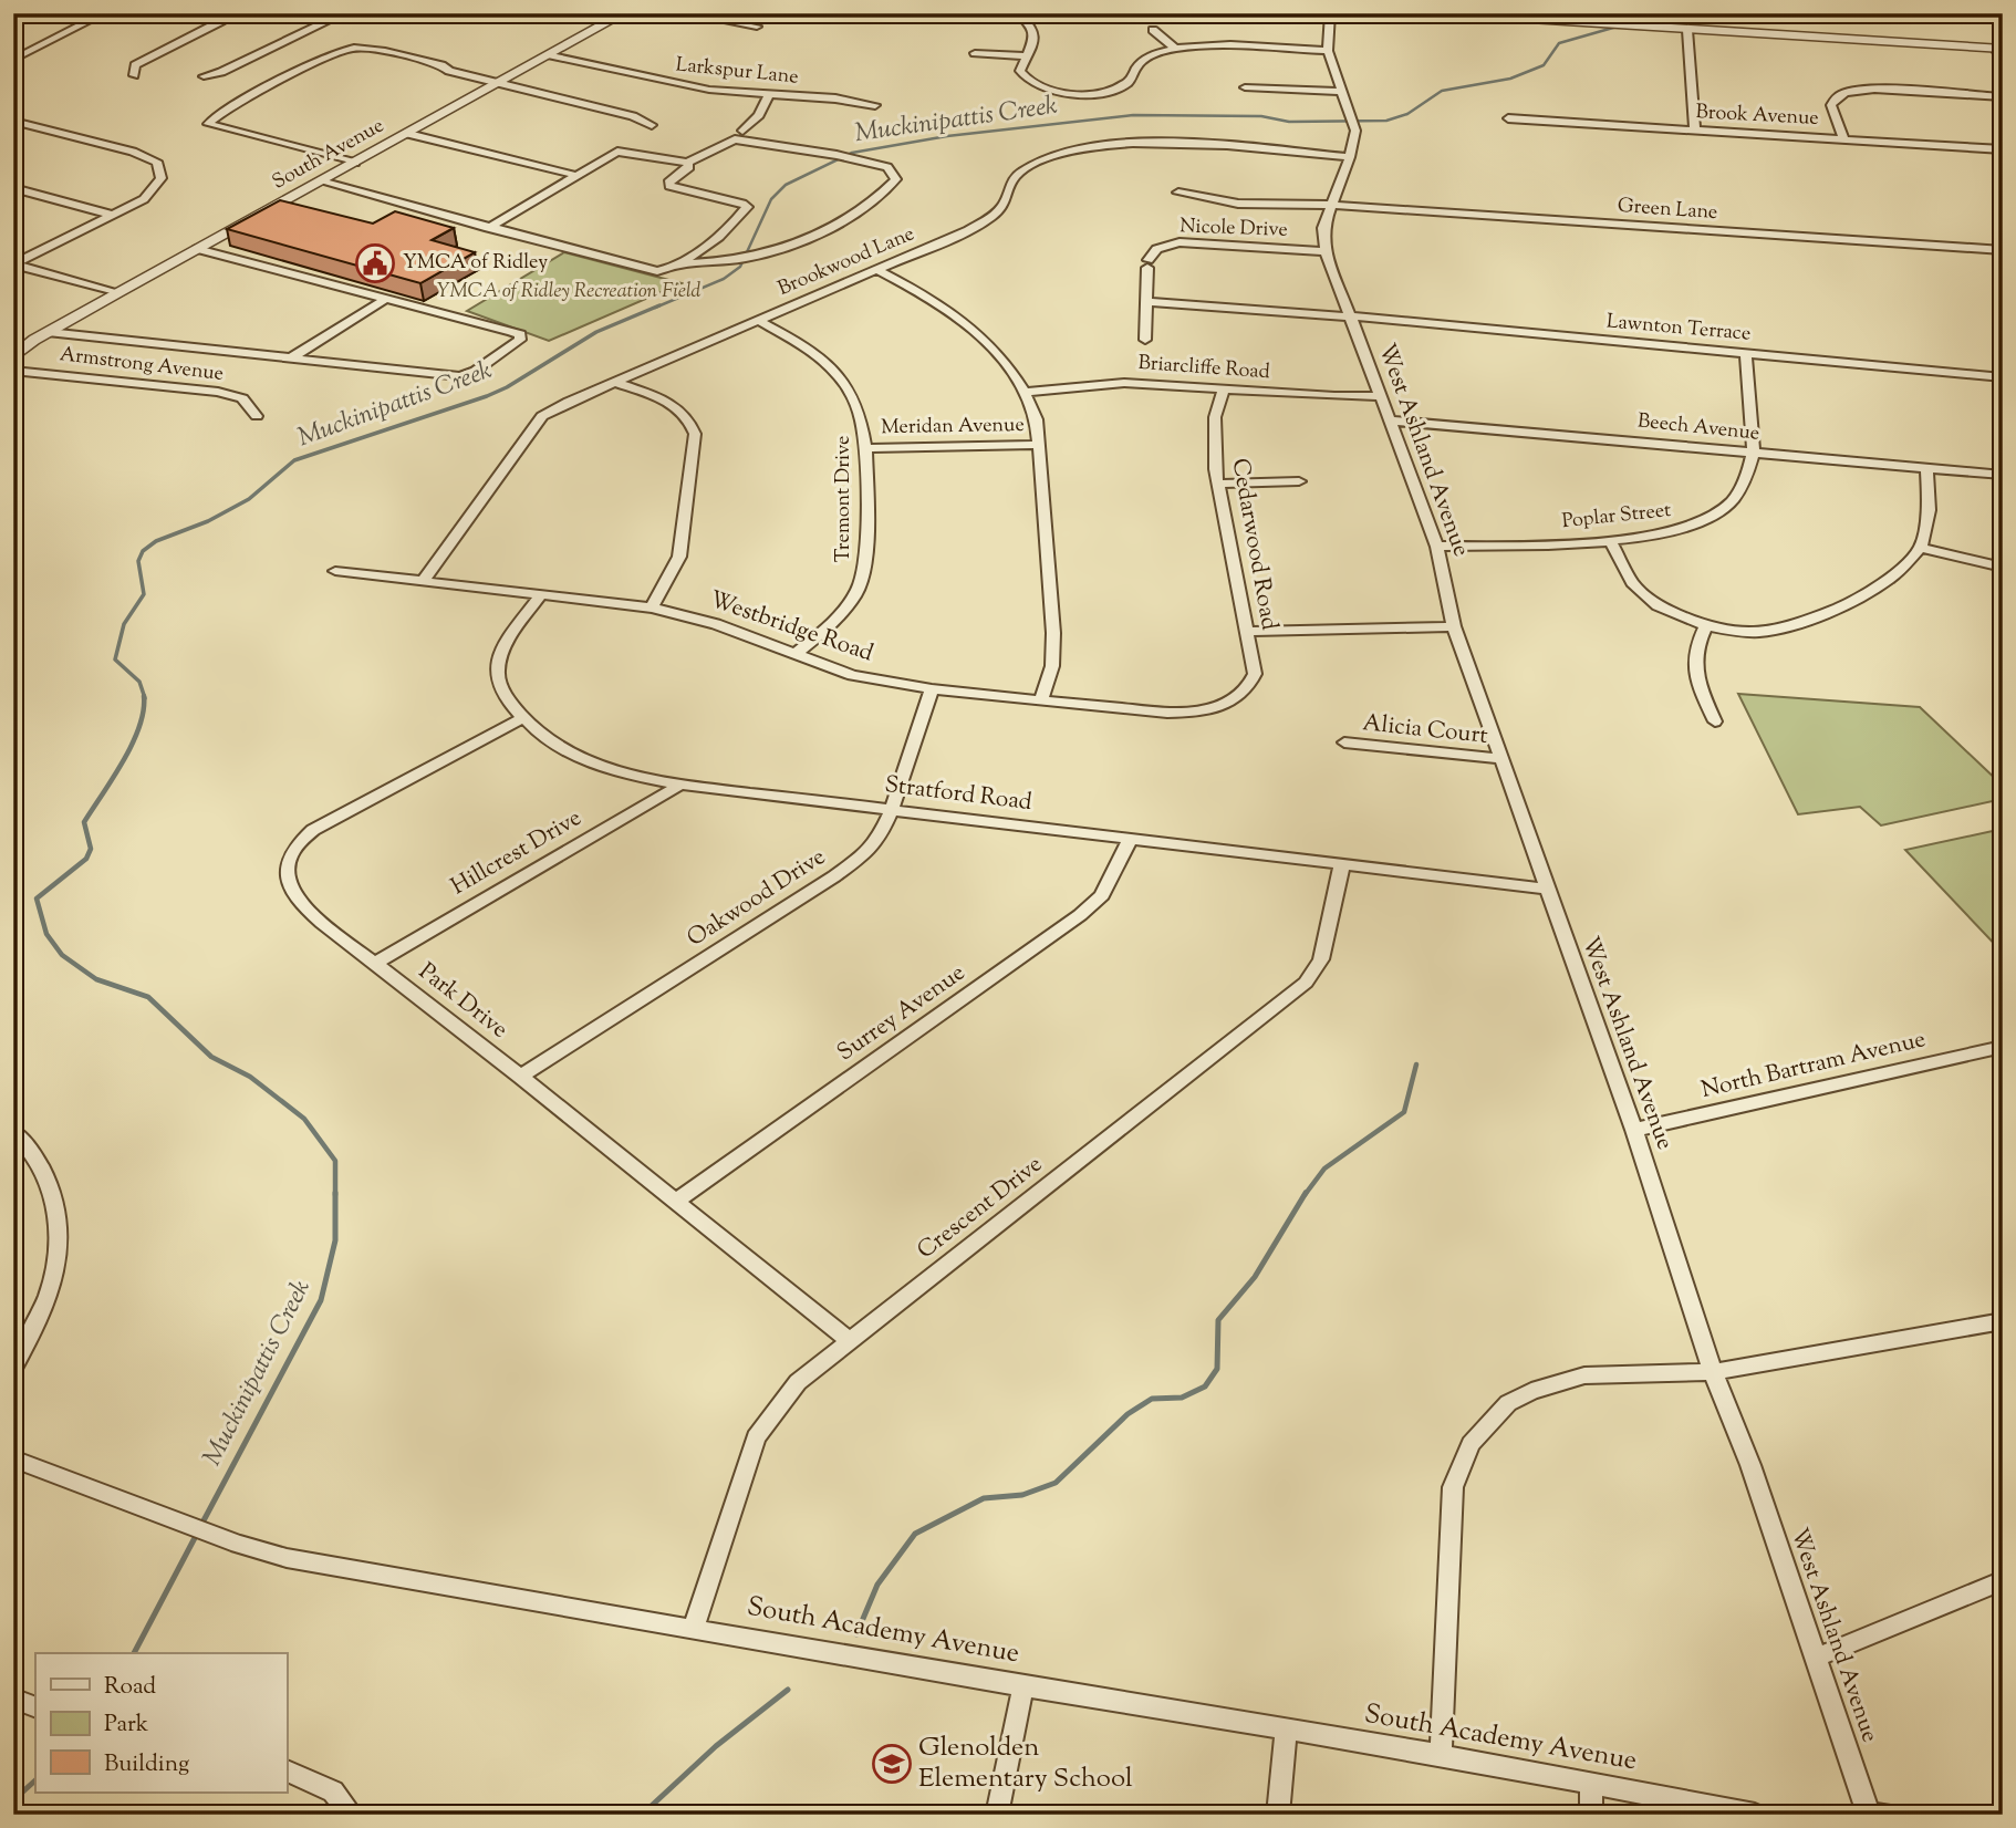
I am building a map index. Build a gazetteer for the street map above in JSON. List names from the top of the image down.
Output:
{
  "streets": {
    "street": [
      "Larkspur Lane",
      "Brook Avenue",
      "South Avenue",
      "Green Lane",
      "Nicole Drive",
      "Brookwood Lane",
      "Lawnton Terrace",
      "Armstrong Avenue",
      "Briarcliffe Road",
      "Meridan Avenue",
      "Beech Avenue",
      "West Ashland Avenue",
      "Tremont Drive",
      "Poplar Street",
      "Cedarwood Road",
      "Westbridge Road",
      "Alicia Court",
      "Stratford Road",
      "Hillcrest Drive",
      "Oakwood Drive",
      "Park Drive",
      "Surrey Avenue",
      "North Bartram Avenue",
      "Crescent Drive",
      "South Academy Avenue"
    ]
  },
  "crossings": [
    ["Larkspur Lane", "South Avenue"],
    ["Nicole Drive", "Lawnton Terrace"],
    ["Nicole Drive", "West Ashland Avenue"],
    ["Brookwood Lane", "Tremont Drive"],
    ["Brookwood Lane", "Westbridge Road"],
    ["Lawnton Terrace", "West Ashland Avenue"],
    ["Lawnton Terrace", "Poplar Street"],
    ["Briarcliffe Road", "West Ashland Avenue"],
    ["Briarcliffe Road", "Cedarwood Road"],
    ["Meridan Avenue", "Tremont Drive"],
    ["Beech Avenue", "West Ashland Avenue"],
    ["Beech Avenue", "Poplar Street"],
    ["West Ashland Avenue", "Poplar Street"],
    ["West Ashland Avenue", "Alicia Court"],
    ["West Ashland Avenue", "Stratford Road"],
    ["West Ashland Avenue", "North Bartram Avenue"],
    ["Tremont Drive", "Westbridge Road"],
    ["Cedarwood Road", "Westbridge Road"],
    ["Westbridge Road", "Stratford Road"],
    ["Westbridge Road", "Oakwood Drive"],
    ["Stratford Road", "Hillcrest Drive"],
    ["Stratford Road", "Oakwood Drive"],
    ["Stratford Road", "Park Drive"],
    ["Stratford Road", "Surrey Avenue"],
    ["Stratford Road", "Crescent Drive"],
    ["Hillcrest Drive", "Park Drive"],
    ["Oakwood Drive", "Park Drive"],
    ["Park Drive", "Surrey Avenue"],
    ["Park Drive", "Crescent Drive"],
    ["Crescent Drive", "South Academy Avenue"]
  ],
  "water": ["Muckinipattis Creek"],
  "parks": ["YMCA of Ridley Recreation Field"],
  "places": {
    "public building": ["YMCA of Ridley"],
    "school or university": ["Glenolden Elementary School"]
  },
  "legend": ["Road", "Park", "Building"]
}
